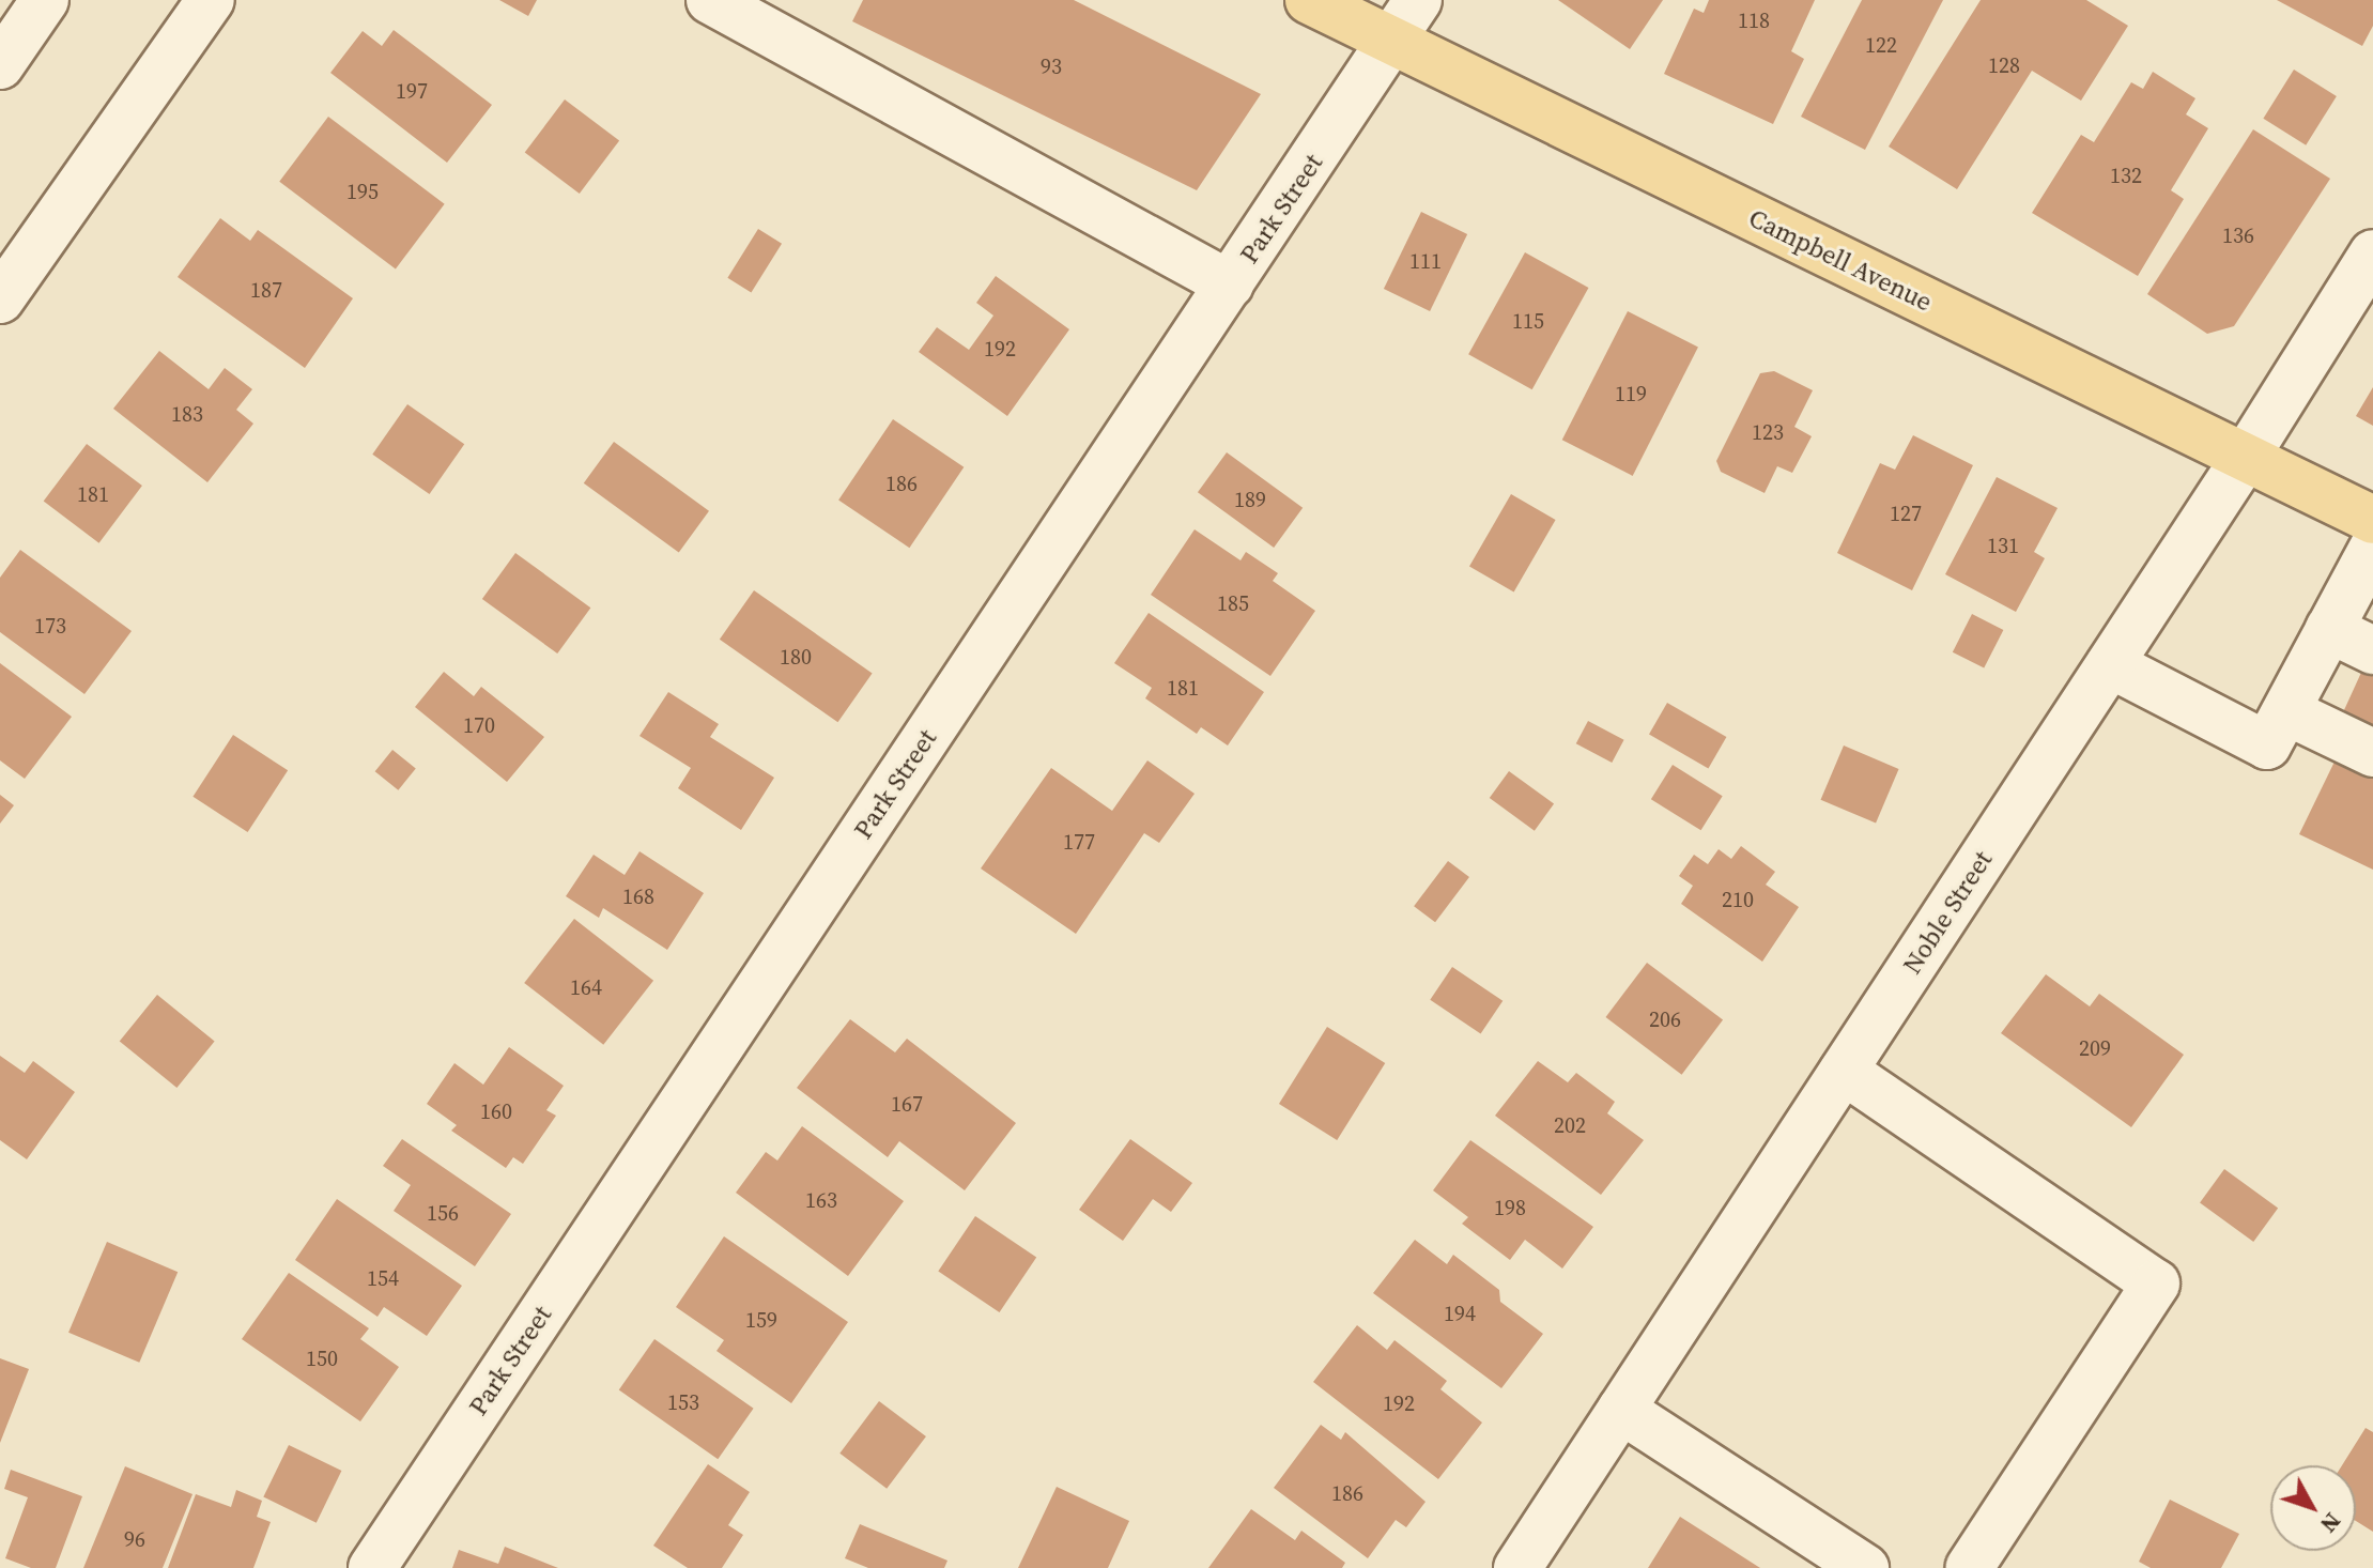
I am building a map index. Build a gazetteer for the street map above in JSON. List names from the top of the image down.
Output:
{
  "streets": {
    "main road": ["Campbell Avenue"],
    "street": ["Park Street", "Noble Street"]
  },
  "crossings": [
    ["Park Street", "Campbell Avenue"],
    ["Campbell Avenue", "Noble Street"]
  ],
  "house_numbers": [
    "118",
    "122",
    "128",
    "93",
    "197",
    "132",
    "195",
    "136",
    "111",
    "187",
    "115",
    "192",
    "119",
    "183",
    "123",
    "186",
    "181",
    "189",
    "127",
    "131",
    "185",
    "173",
    "180",
    "181",
    "170",
    "177",
    "168",
    "210",
    "164",
    "206",
    "209",
    "167",
    "160",
    "202",
    "163",
    "198",
    "156",
    "154",
    "194",
    "159",
    "150",
    "153",
    "192",
    "186",
    "96"
  ],
  "north": "bottom right"
}
